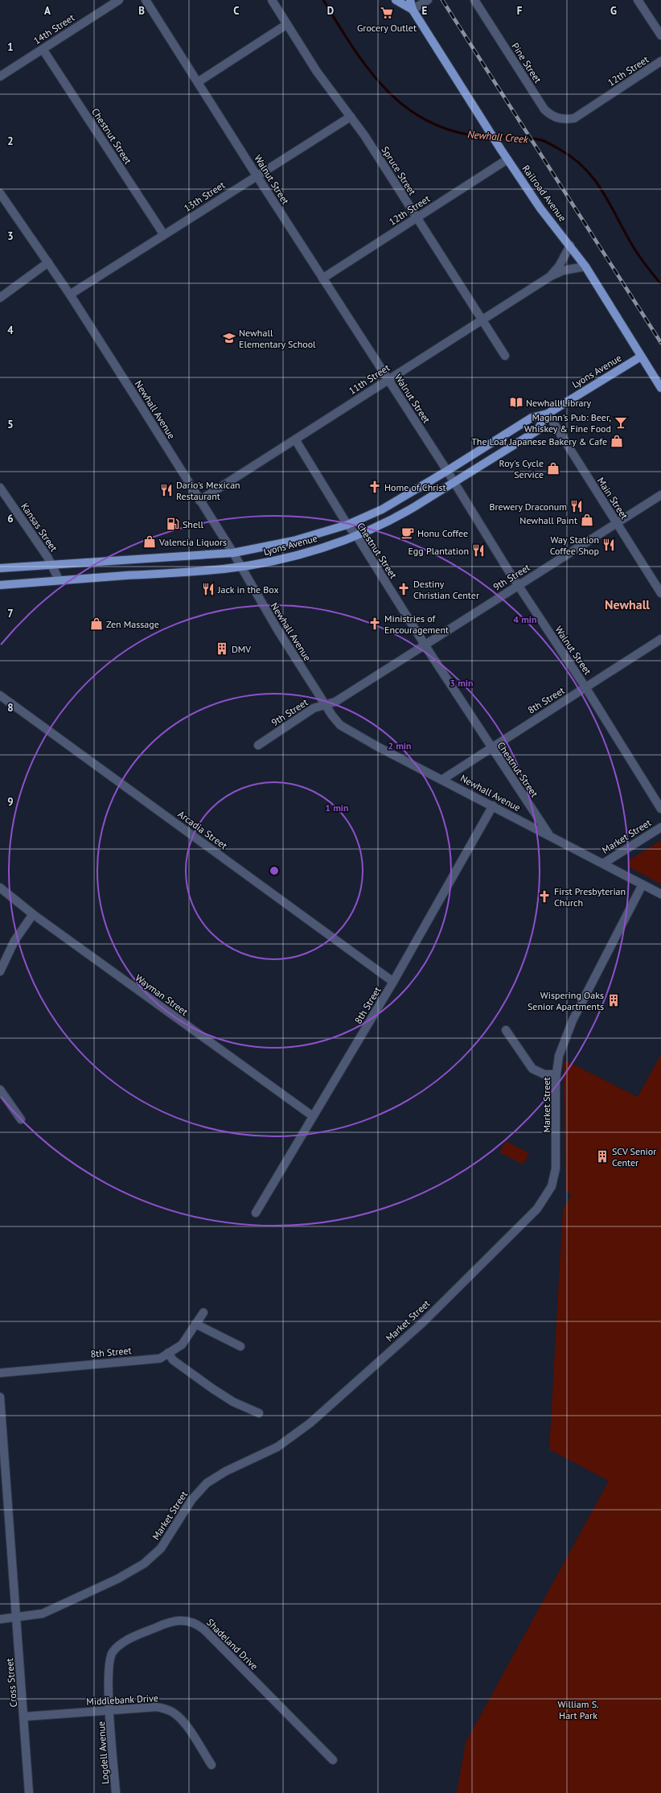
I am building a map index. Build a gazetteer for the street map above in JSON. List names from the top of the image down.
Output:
{
  "streets": {
    "main road": ["Railroad Avenue", "Lyons Avenue"],
    "street": [
      "14th Street",
      "Pine Street",
      "12th Street",
      "Chestnut Street",
      "Spruce Street",
      "Walnut Street",
      "13th Street",
      "11th Street",
      "Newhall Avenue",
      "Main Street",
      "Kansas Street",
      "9th Street",
      "8th Street",
      "Arcadia Street",
      "Market Street",
      "Wayman Street",
      "Shadeland Drive",
      "Cross Street",
      "Middlebank Drive",
      "Logdell Avenue"
    ]
  },
  "crossings": [
    ["14th Street", "Chestnut Street"],
    ["Pine Street", "12th Street"],
    ["12th Street", "Spruce Street"],
    ["12th Street", "Walnut Street"],
    ["12th Street", "Railroad Avenue"],
    ["Chestnut Street", "13th Street"],
    ["Chestnut Street", "Lyons Avenue"],
    ["Chestnut Street", "11th Street"],
    ["Chestnut Street", "Newhall Avenue"],
    ["Chestnut Street", "9th Street"],
    ["Chestnut Street", "8th Street"],
    ["Spruce Street", "13th Street"],
    ["Spruce Street", "11th Street"],
    ["Walnut Street", "13th Street"],
    ["Walnut Street", "Lyons Avenue"],
    ["Walnut Street", "11th Street"],
    ["Walnut Street", "9th Street"],
    ["Walnut Street", "8th Street"],
    ["Railroad Avenue", "Lyons Avenue"],
    ["Railroad Avenue", "11th Street"],
    ["13th Street", "Newhall Avenue"],
    ["Lyons Avenue", "Newhall Avenue"],
    ["Lyons Avenue", "Main Street"],
    ["Lyons Avenue", "Kansas Street"],
    ["11th Street", "Newhall Avenue"],
    ["Newhall Avenue", "9th Street"],
    ["Newhall Avenue", "8th Street"],
    ["Newhall Avenue", "Market Street"],
    ["Main Street", "9th Street"],
    ["8th Street", "Arcadia Street"],
    ["8th Street", "Wayman Street"],
    ["Market Street", "Cross Street"],
    ["Shadeland Drive", "Middlebank Drive"],
    ["Shadeland Drive", "Logdell Avenue"],
    ["Cross Street", "Middlebank Drive"],
    ["Middlebank Drive", "Logdell Avenue"]
  ],
  "districts": ["Newhall"],
  "water": ["Newhall Creek"],
  "parks": ["William S. Hart Park"],
  "places": {
    "supermarket": ["Grocery Outlet"],
    "school or university": ["Newhall Elementary School"],
    "library": ["Newhall Library"],
    "bar": ["Maginn's Pub: Beer, Whiskey & Fine Food"],
    "shop": [
      "The Loaf Japanese Bakery & Cafe",
      "Roy's Cycle Service",
      "Newhall Paint",
      "Valencia Liquors",
      "Zen Massage"
    ],
    "church": [
      "Home of Christ",
      "Destiny Christian Center",
      "Ministries of Encouragement",
      "First Presbyterian Church"
    ],
    "restaurant": [
      "Dario's Mexican Restaurant",
      "Brewery Draconum",
      "Way Station Coffee Shop",
      "Egg Plantation",
      "Jack in the Box"
    ],
    "fuel station": ["Shell"],
    "cafe": ["Honu Coffee"],
    "building": ["DMV", "Wispering Oaks Senior Apartments", "SCV Senior Center"]
  },
  "grid": {
    "columns": [
      "A",
      "B",
      "C",
      "D",
      "E",
      "F",
      "G"
    ],
    "rows": [
      "1",
      "2",
      "3",
      "4",
      "5",
      "6",
      "7",
      "8",
      "9"
    ]
  },
  "rings": [
    "4 min",
    "3 min",
    "2 min",
    "1 min"
  ]
}
